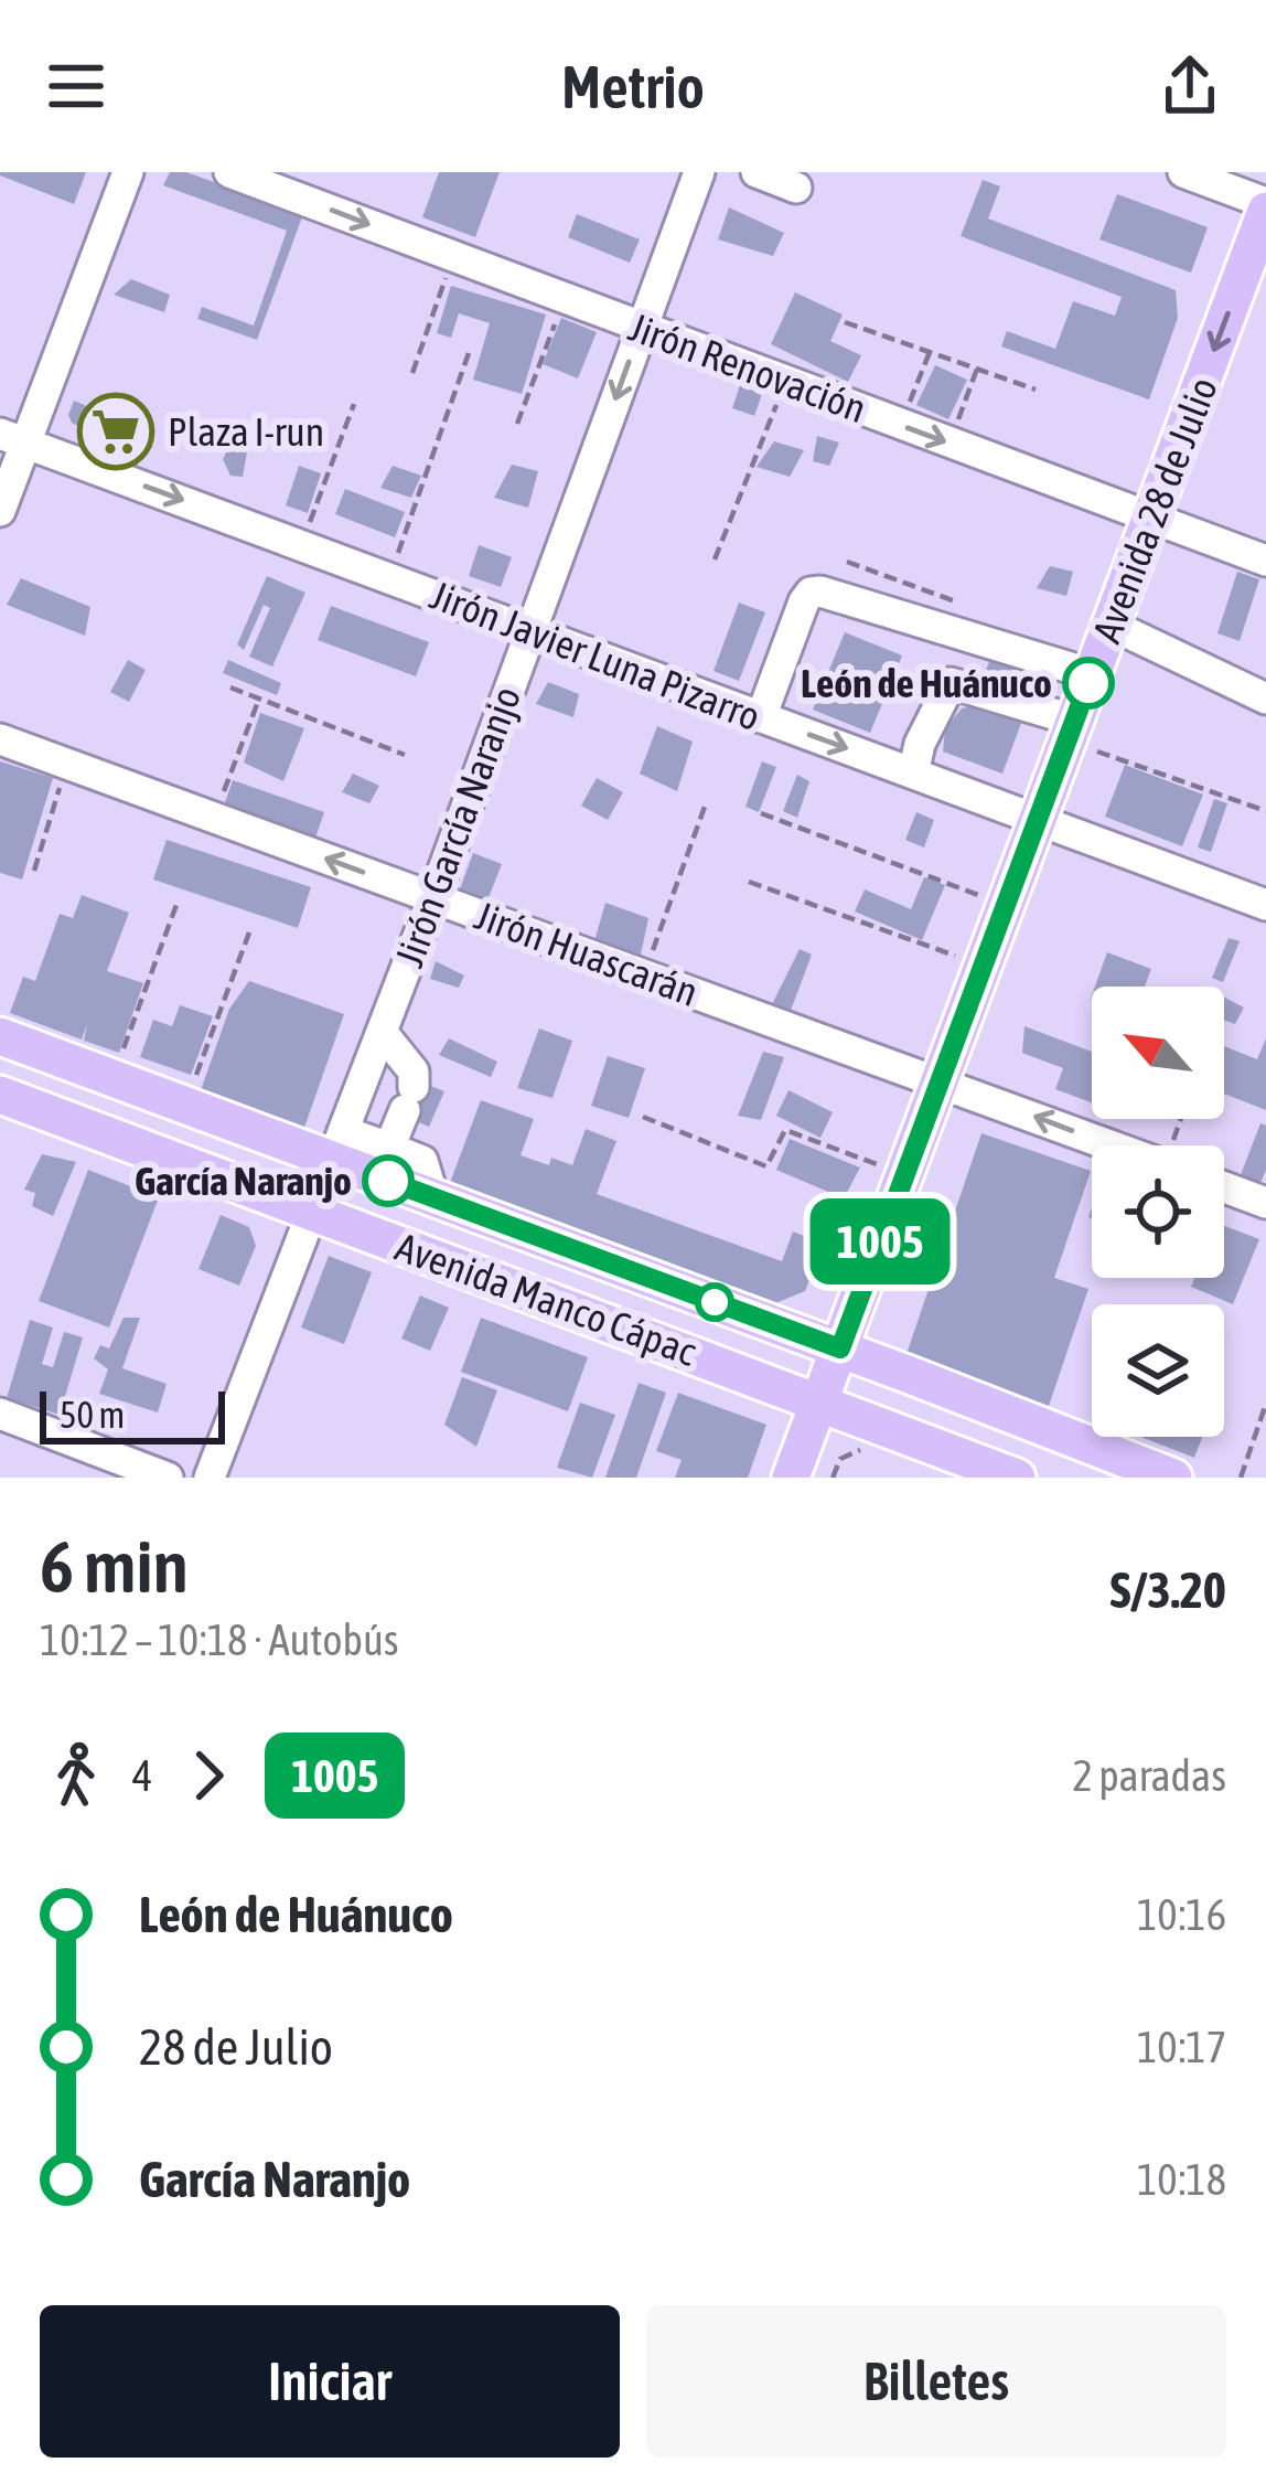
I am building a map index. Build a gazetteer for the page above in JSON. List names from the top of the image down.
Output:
{
  "streets": {
    "main road": ["Avenida 28 de Julio", "Avenida Manco Cápac"],
    "street": [
      "Jirón Renovación",
      "Jirón Javier Luna Pizarro",
      "Jirón García Naranjo",
      "Jirón Huascarán"
    ]
  },
  "crossings": [
    ["Jirón Renovación", "Avenida 28 de Julio"],
    ["Jirón Renovación", "Jirón García Naranjo"],
    ["Avenida 28 de Julio", "Jirón Javier Luna Pizarro"],
    ["Avenida 28 de Julio", "Jirón Huascarán"],
    ["Avenida 28 de Julio", "Avenida Manco Cápac"],
    ["Jirón Javier Luna Pizarro", "Jirón García Naranjo"],
    ["Jirón García Naranjo", "Jirón Huascarán"],
    ["Jirón García Naranjo", "Avenida Manco Cápac"]
  ],
  "one_way": ["Jirón Javier Luna Pizarro", "Jirón Huascarán"],
  "places": {
    "supermarket": ["Plaza I-run"],
    "other": ["León de Huánuco", "García Naranjo"]
  },
  "lines": ["bus line 1005"],
  "scale_bar": "50 m",
  "north": "top left",
  "page": {
    "header": "Metrio",
    "on_map": "1005",
    "scale": "50 m",
    "heading": ["6 min", "10:12 – 10:18 · Autobús", "S/3.20"],
    "legs": ["4", "1005", "2 paradas"],
    "list": [
      {
        "name": "León de Huánuco",
        "value": "10:16"
      },
      {
        "name": "28 de Julio",
        "value": "10:17"
      },
      {
        "name": "García Naranjo",
        "value": "10:18"
      }
    ],
    "buttons": ["Iniciar", "Billetes"]
  }
}
